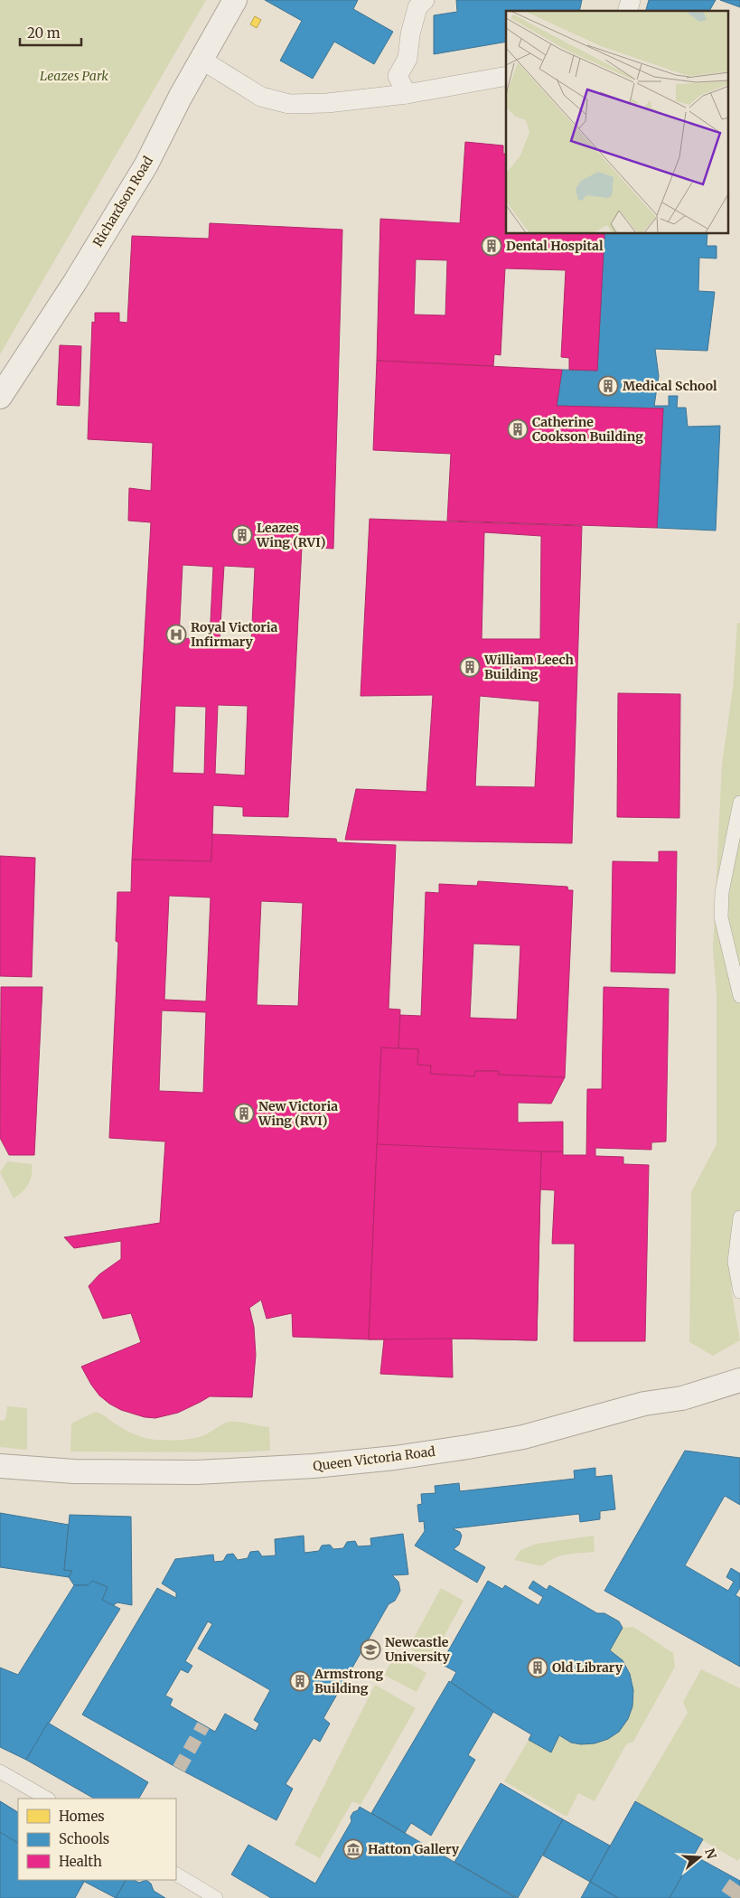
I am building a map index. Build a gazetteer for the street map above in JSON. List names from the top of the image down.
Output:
{
  "streets": {
    "street": ["Richardson Road", "Queen Victoria Road"]
  },
  "parks": ["Leazes Park"],
  "places": {
    "building": [
      "Dental Hospital",
      "Medical School",
      "Catherine Cookson Building",
      "Leazes Wing (RVI)",
      "William Leech Building",
      "New Victoria Wing (RVI)",
      "Old Library",
      "Armstrong Building"
    ],
    "hospital": ["Royal Victoria Infirmary"],
    "school or university": ["Newcastle University"],
    "museum": ["Hatton Gallery"]
  },
  "legend": ["Homes", "Schools", "Health"],
  "scale_bar": "20 m",
  "north": "right"
}
